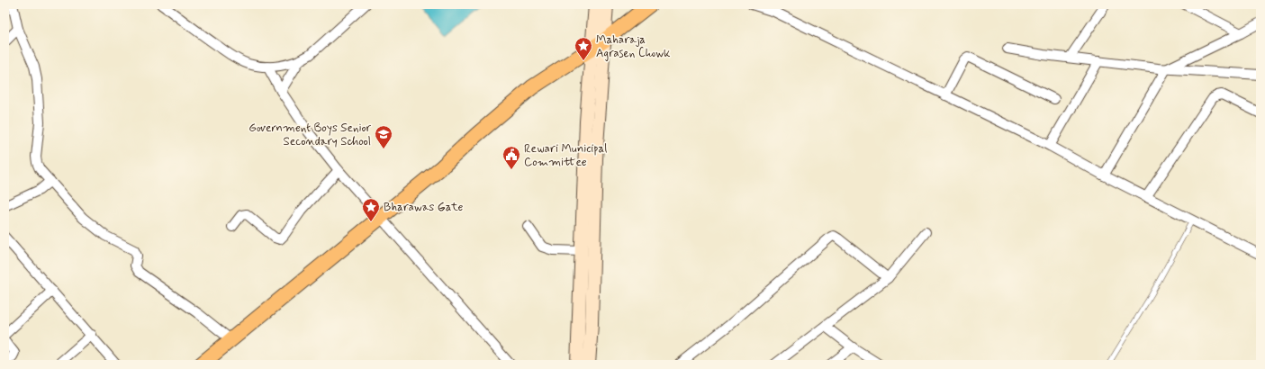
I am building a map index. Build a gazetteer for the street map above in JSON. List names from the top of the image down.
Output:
{
  "places": {
    "place": ["Maharaja Agrasen Chowk", "Bharawas Gate"],
    "school or university": ["Government Boys Senior Secondary School"],
    "public building": ["Rewari Municipal Committee"]
  }
}
